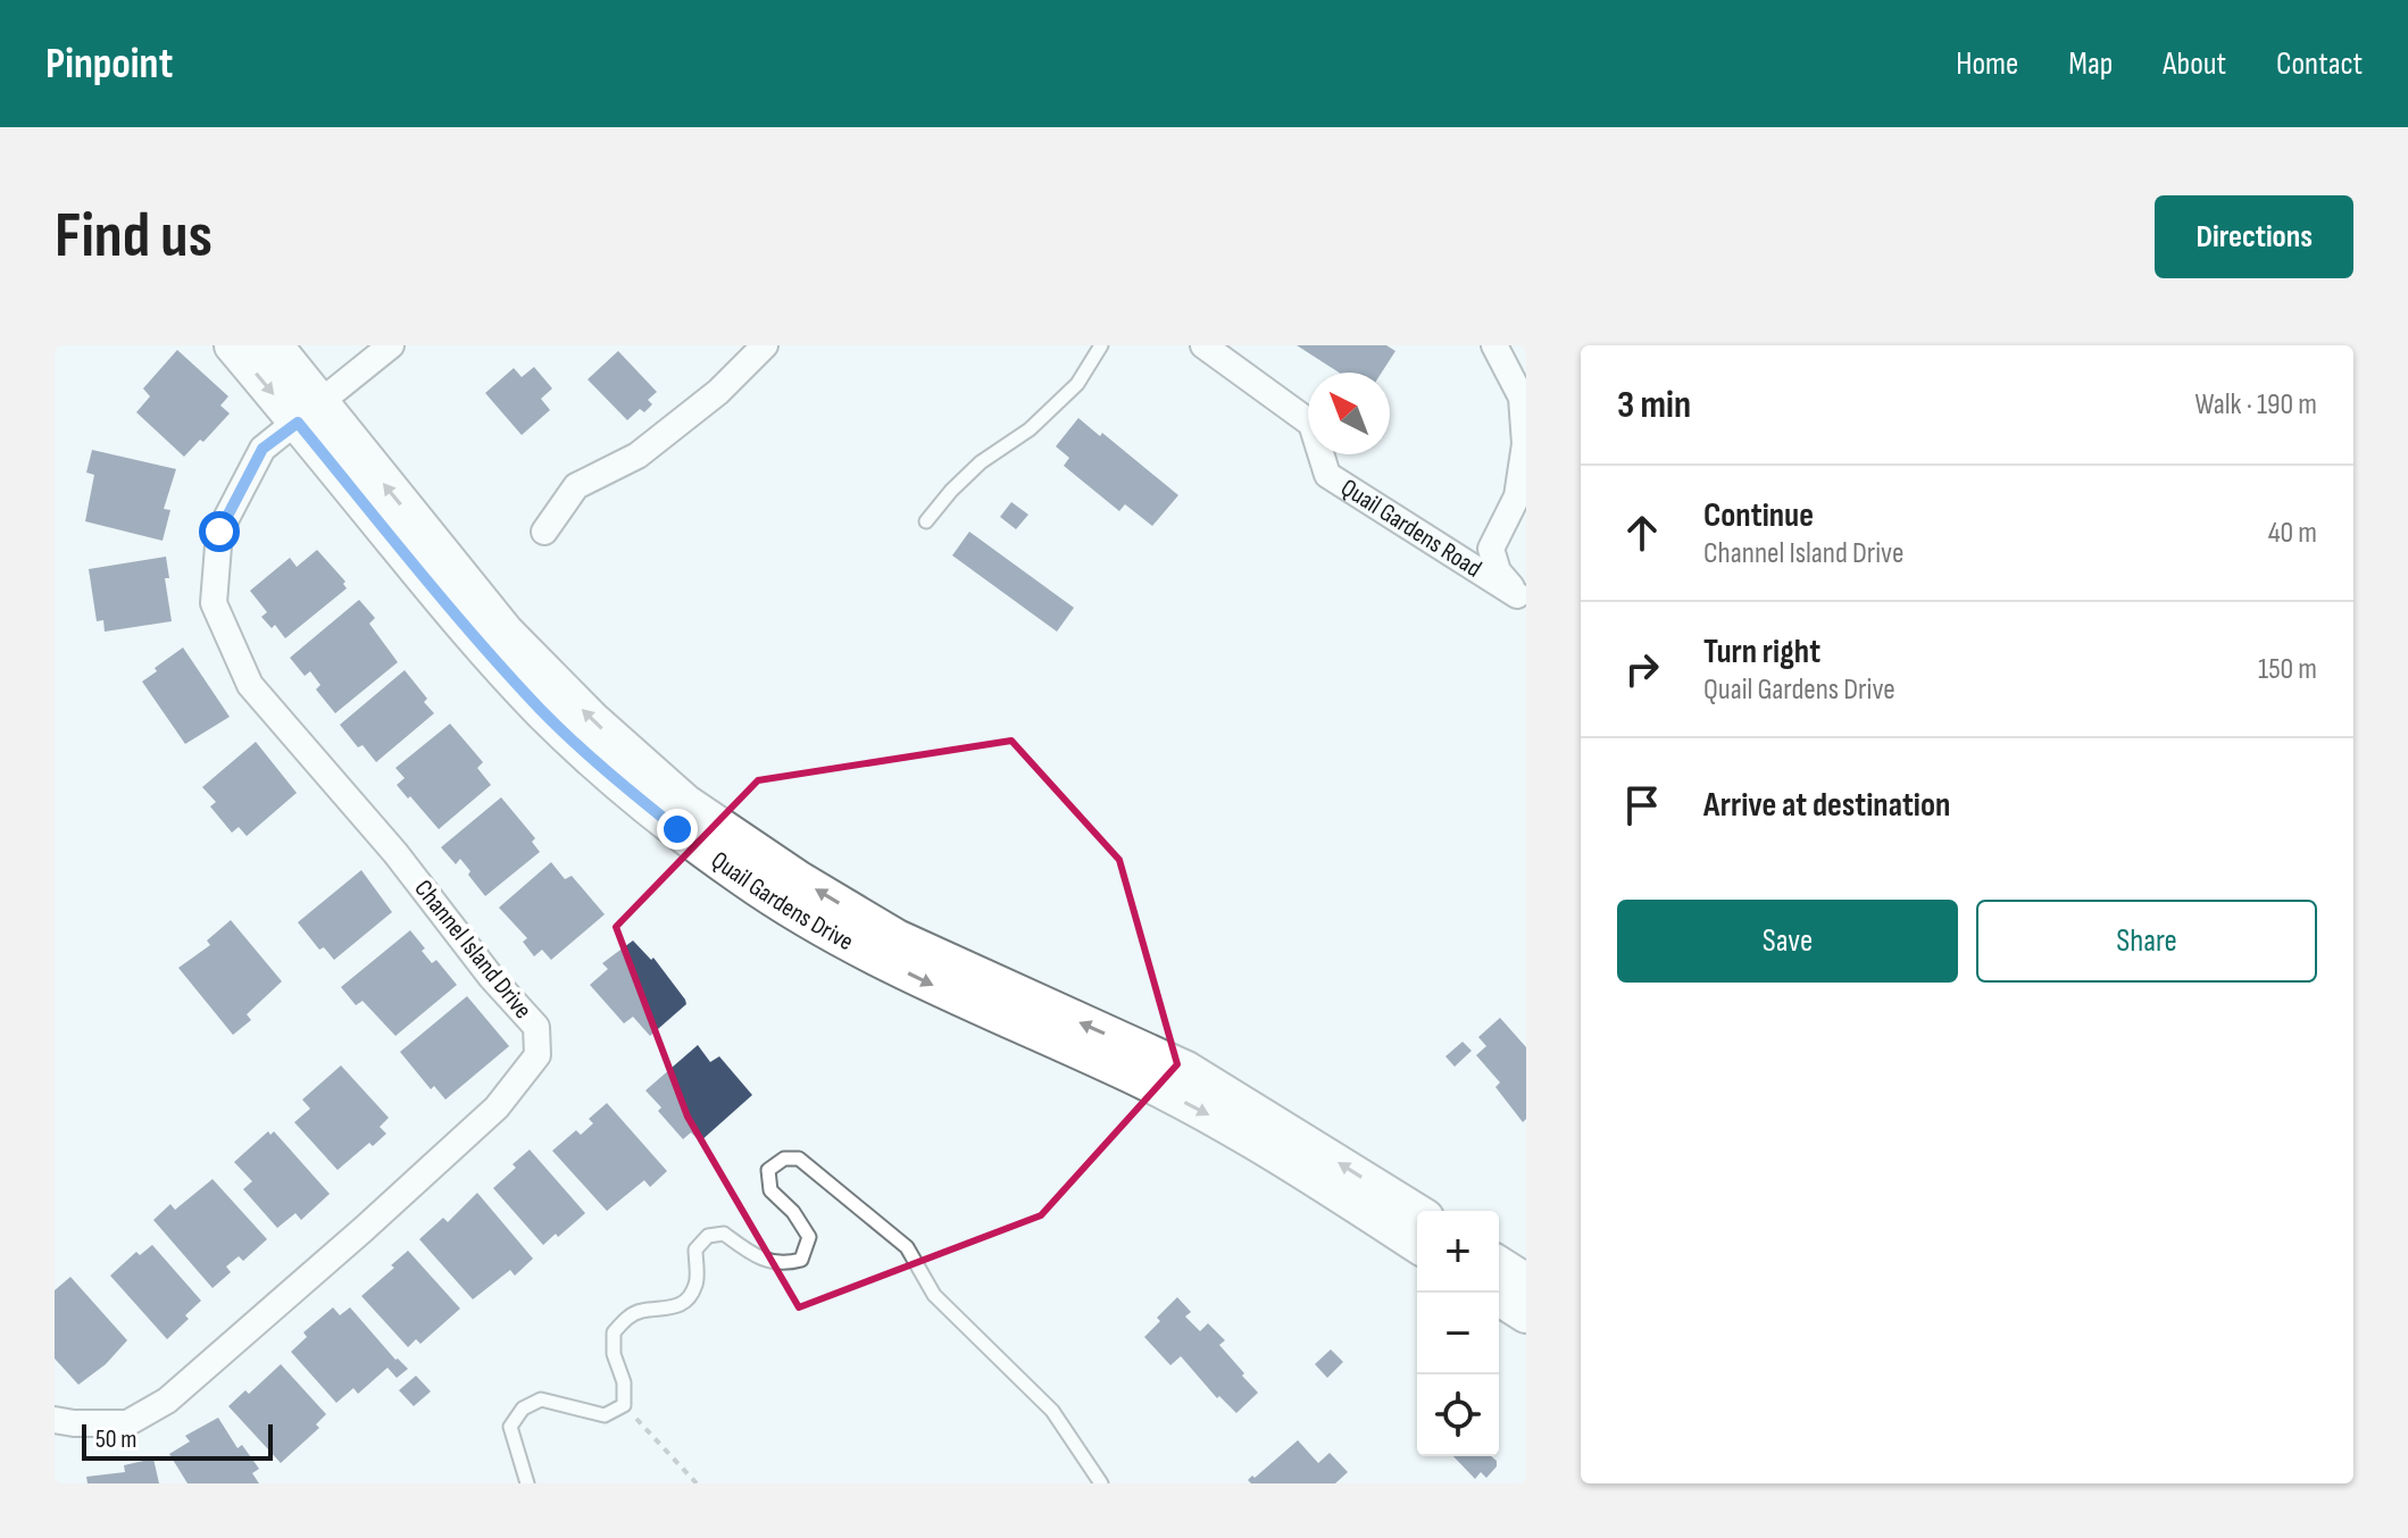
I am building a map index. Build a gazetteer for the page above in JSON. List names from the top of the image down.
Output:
{
  "streets": {
    "main road": ["Quail Gardens Drive"],
    "street": ["Quail Gardens Road", "Channel Island Drive"]
  },
  "crossings": [
    ["Quail Gardens Drive", "Channel Island Drive"]
  ],
  "scale_bar": "50 m",
  "north": "top left",
  "page": {
    "header": "Pinpoint",
    "nav": [
      "Home",
      "Map",
      "About",
      "Contact"
    ],
    "buttons": [
      "Directions",
      ["Save", "Share"]
    ],
    "title": "Find us",
    "heading": ["3 min", "Walk · 190 m"],
    "list": [
      ["Continue", "Channel Island Drive", "40 m"],
      ["Turn right", "Quail Gardens Drive", "150 m"],
      "Arrive at destination"
    ],
    "map_buttons": ["+", "−"],
    "scale": "50 m"
  }
}
